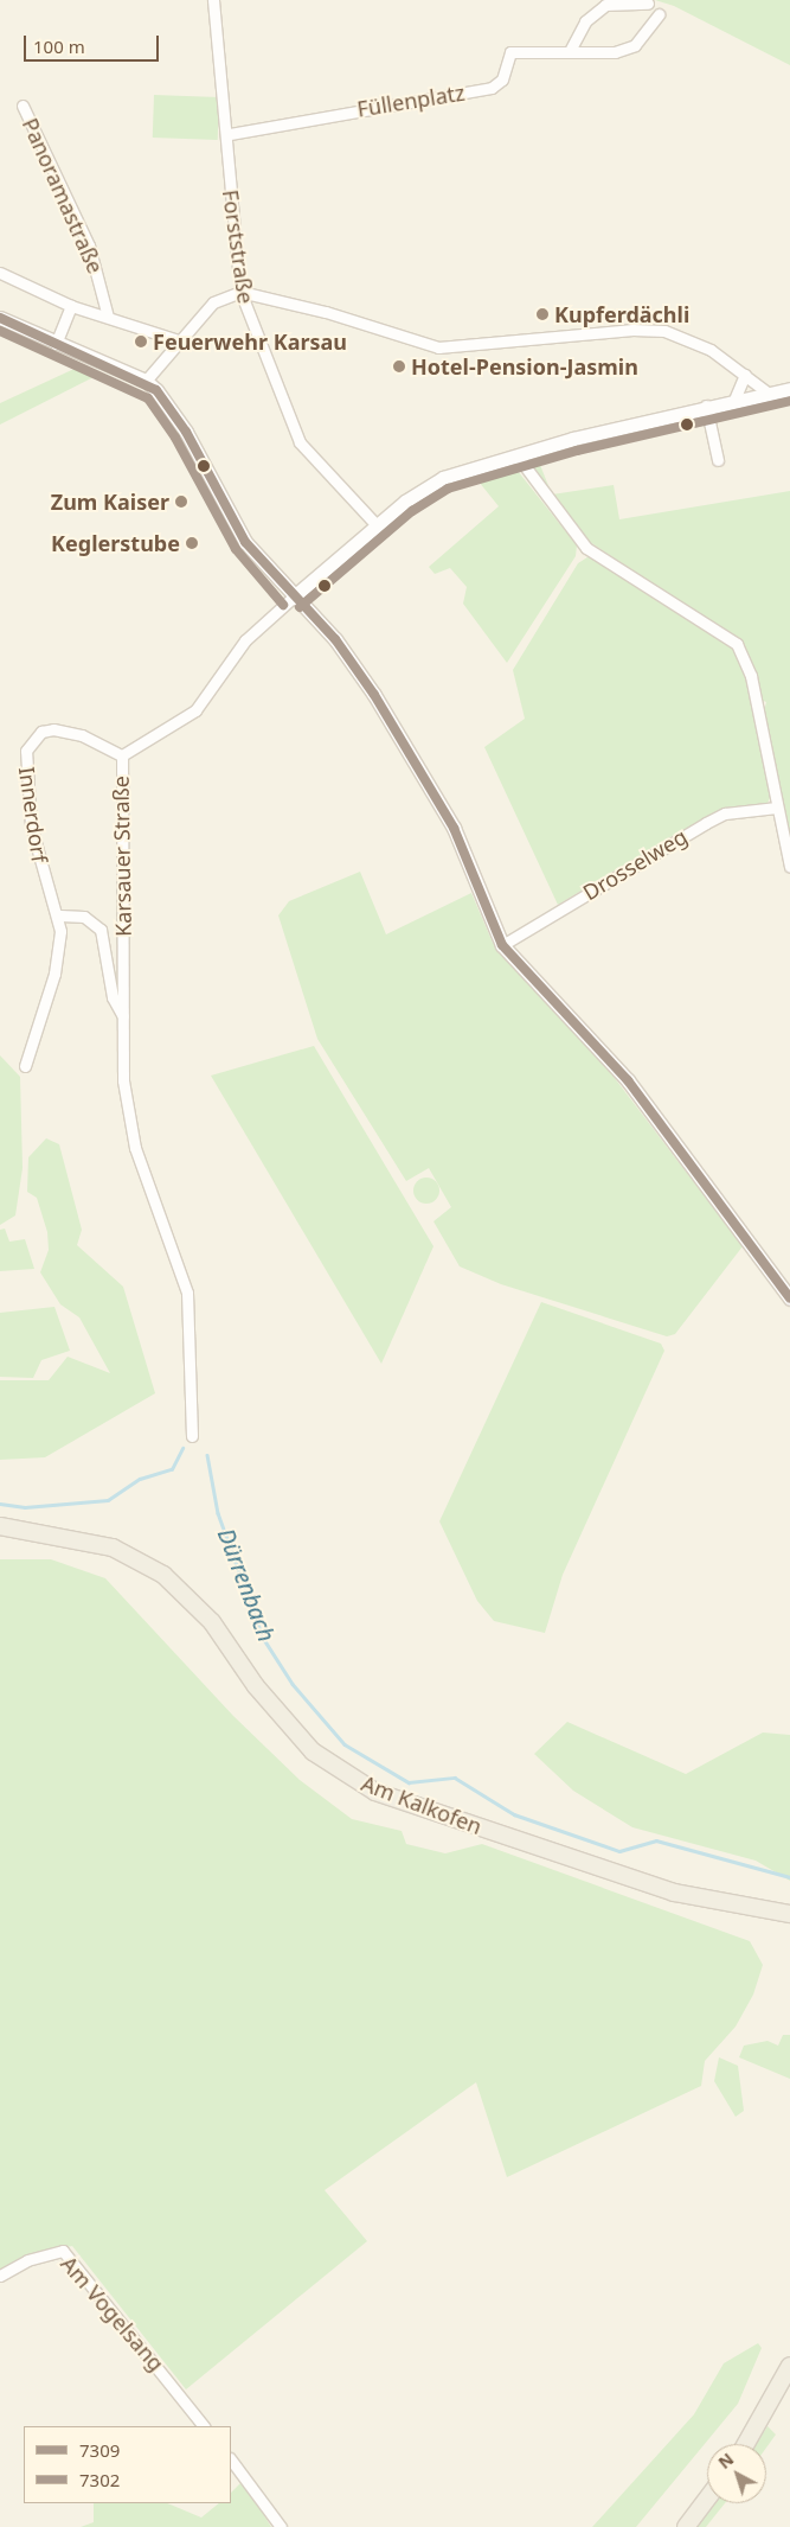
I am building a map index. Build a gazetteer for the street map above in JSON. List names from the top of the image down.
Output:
{
  "streets": {
    "main road": ["Am Kalkofen"],
    "street": [
      "Füllenplatz",
      "Panoramastraße",
      "Forststraße",
      "Innerdorf",
      "Karsauer Straße",
      "Drosselweg",
      "Am Vogelsang"
    ]
  },
  "crossings": [
    ["Füllenplatz", "Forststraße"],
    ["Forststraße", "Karsauer Straße"],
    ["Innerdorf", "Karsauer Straße"]
  ],
  "water": ["Dürrenbach"],
  "places": [
    "Kupferdächli",
    "Feuerwehr Karsau",
    "Hotel-Pension-Jasmin",
    "Zum Kaiser",
    "Keglerstube"
  ],
  "lines": ["transit line 7309", "transit line 7302"],
  "legend": ["7309", "7302"],
  "scale_bar": "100 m",
  "north": "top left"
}
